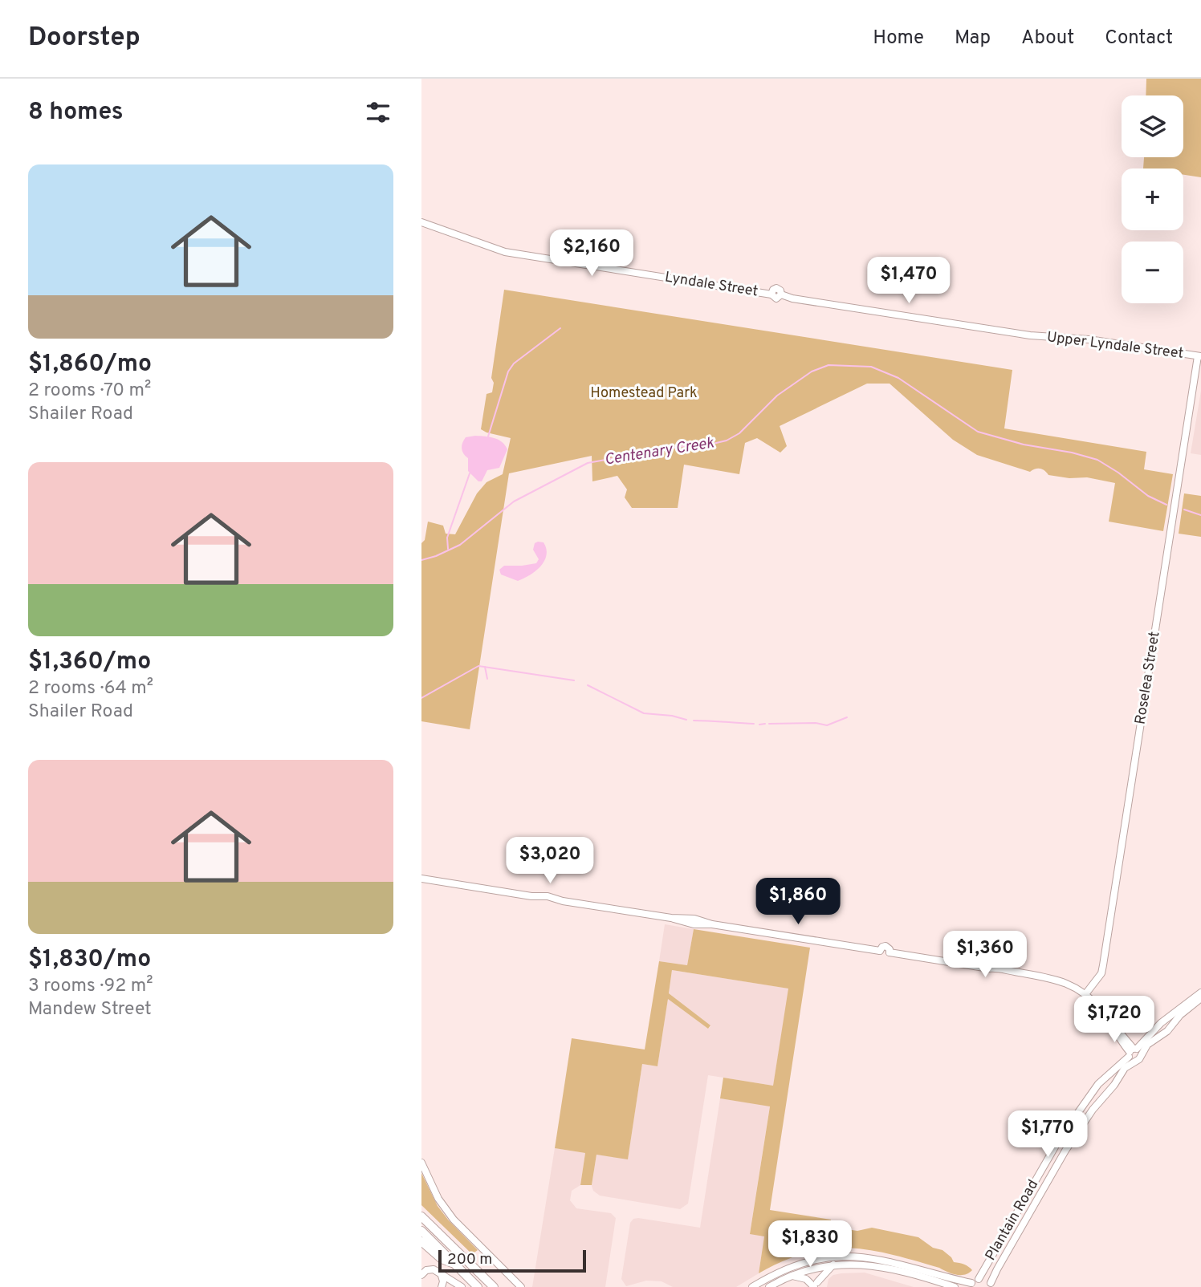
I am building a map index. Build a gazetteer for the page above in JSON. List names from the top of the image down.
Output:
{
  "streets": {
    "street": [
      "Lyndale Street",
      "Upper Lyndale Street",
      "Roselea Street",
      "Plantain Road"
    ]
  },
  "crossings": [
    ["Lyndale Street", "Upper Lyndale Street"],
    ["Upper Lyndale Street", "Roselea Street"]
  ],
  "water": ["Centenary Creek"],
  "parks": ["Homestead Park"],
  "scale_bar": "200 m",
  "page": {
    "header": "Doorstep",
    "nav": [
      "Home",
      "Map",
      "About",
      "Contact"
    ],
    "heading": "8 homes",
    "map_buttons": ["+", "−"],
    "list": [
      {
        "name": "$1,860/mo",
        "note": "2 rooms · 70 m² · Shailer Road"
      },
      {
        "name": "$1,360/mo",
        "note": "2 rooms · 64 m² · Shailer Road"
      },
      {
        "name": "$1,830/mo",
        "note": "3 rooms · 92 m² · Mandew Street"
      }
    ],
    "price": [
      "$2,160",
      "$1,470",
      "$3,020",
      "$1,860",
      "$1,360",
      "$1,720",
      "$1,770",
      "$1,830"
    ],
    "scale": "200 m"
  }
}
